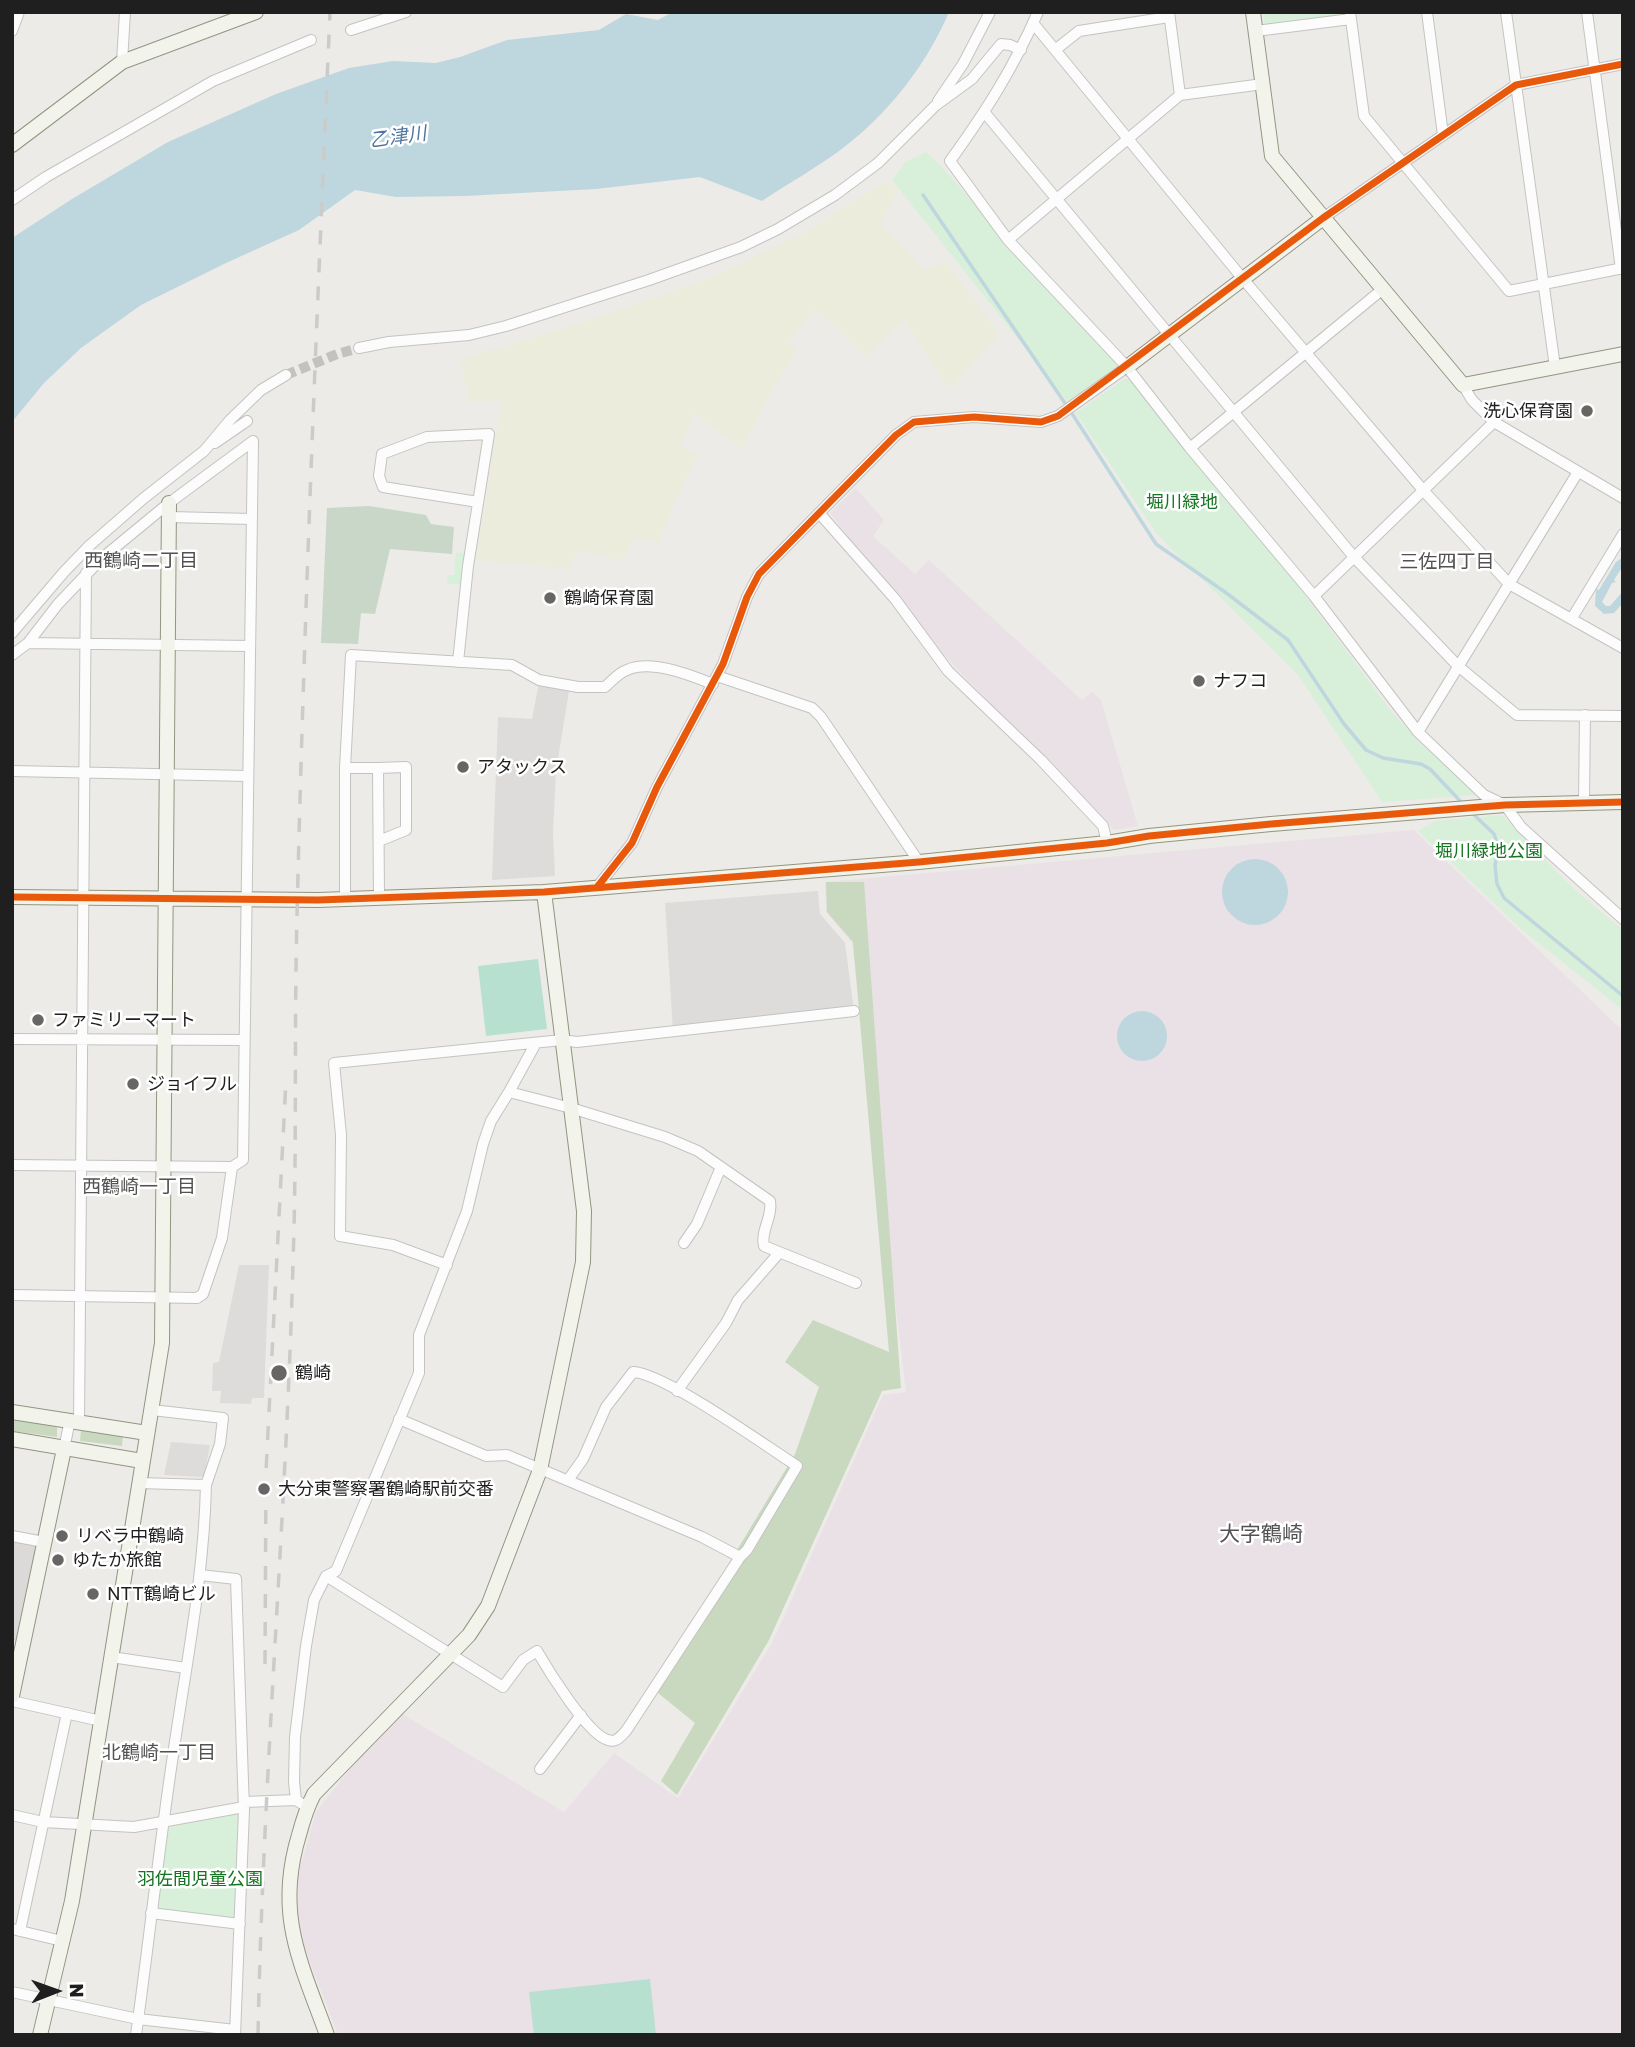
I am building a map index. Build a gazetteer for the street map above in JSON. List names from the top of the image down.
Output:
{
  "districts": [
    "西鶴崎二丁目",
    "三佐四丁目",
    "西鶴崎一丁目",
    "大字鶴崎",
    "北鶴崎一丁目"
  ],
  "water": ["乙津川"],
  "parks": ["堀川緑地", "堀川緑地公園", "羽佐間児童公園"],
  "places": [
    "洗心保育園",
    "鶴崎保育園",
    "ナフコ",
    "アタックス",
    "ファミリーマート",
    "ジョイフル",
    "鶴崎",
    "大分東警察署鶴崎駅前交番",
    "リベラ中鶴崎",
    "ゆたか旅館",
    "NTT鶴崎ビル"
  ],
  "north": "right"
}
